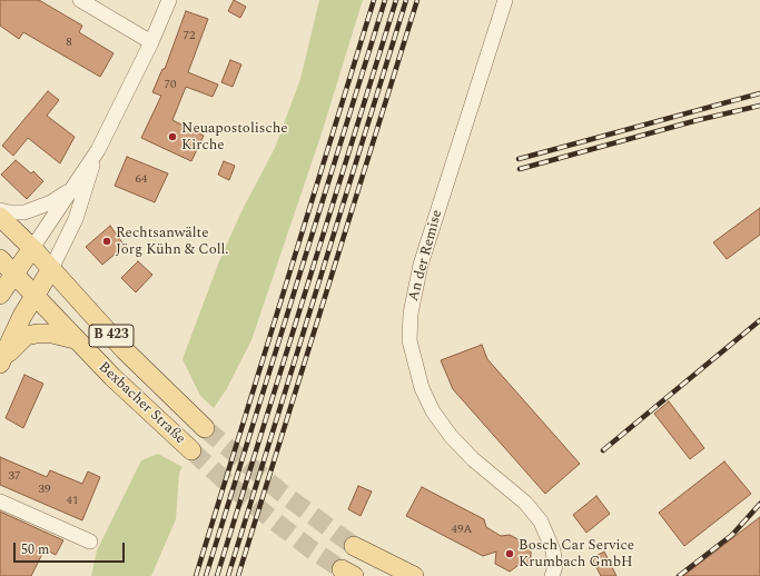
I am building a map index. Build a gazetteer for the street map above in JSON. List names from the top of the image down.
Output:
{
  "streets": {
    "main road": ["B 423", "Bexbacher Straße"],
    "street": ["An der Remise"]
  },
  "places": ["Neuapostolische Kirche", "Rechtsanwälte Jörg Kühn & Coll.", "Bosch Car Service Krumbach GmbH"],
  "house_numbers": [
    "72",
    "8",
    "70",
    "64",
    "37",
    "39",
    "41",
    "49A"
  ],
  "scale_bar": "50 m"
}
